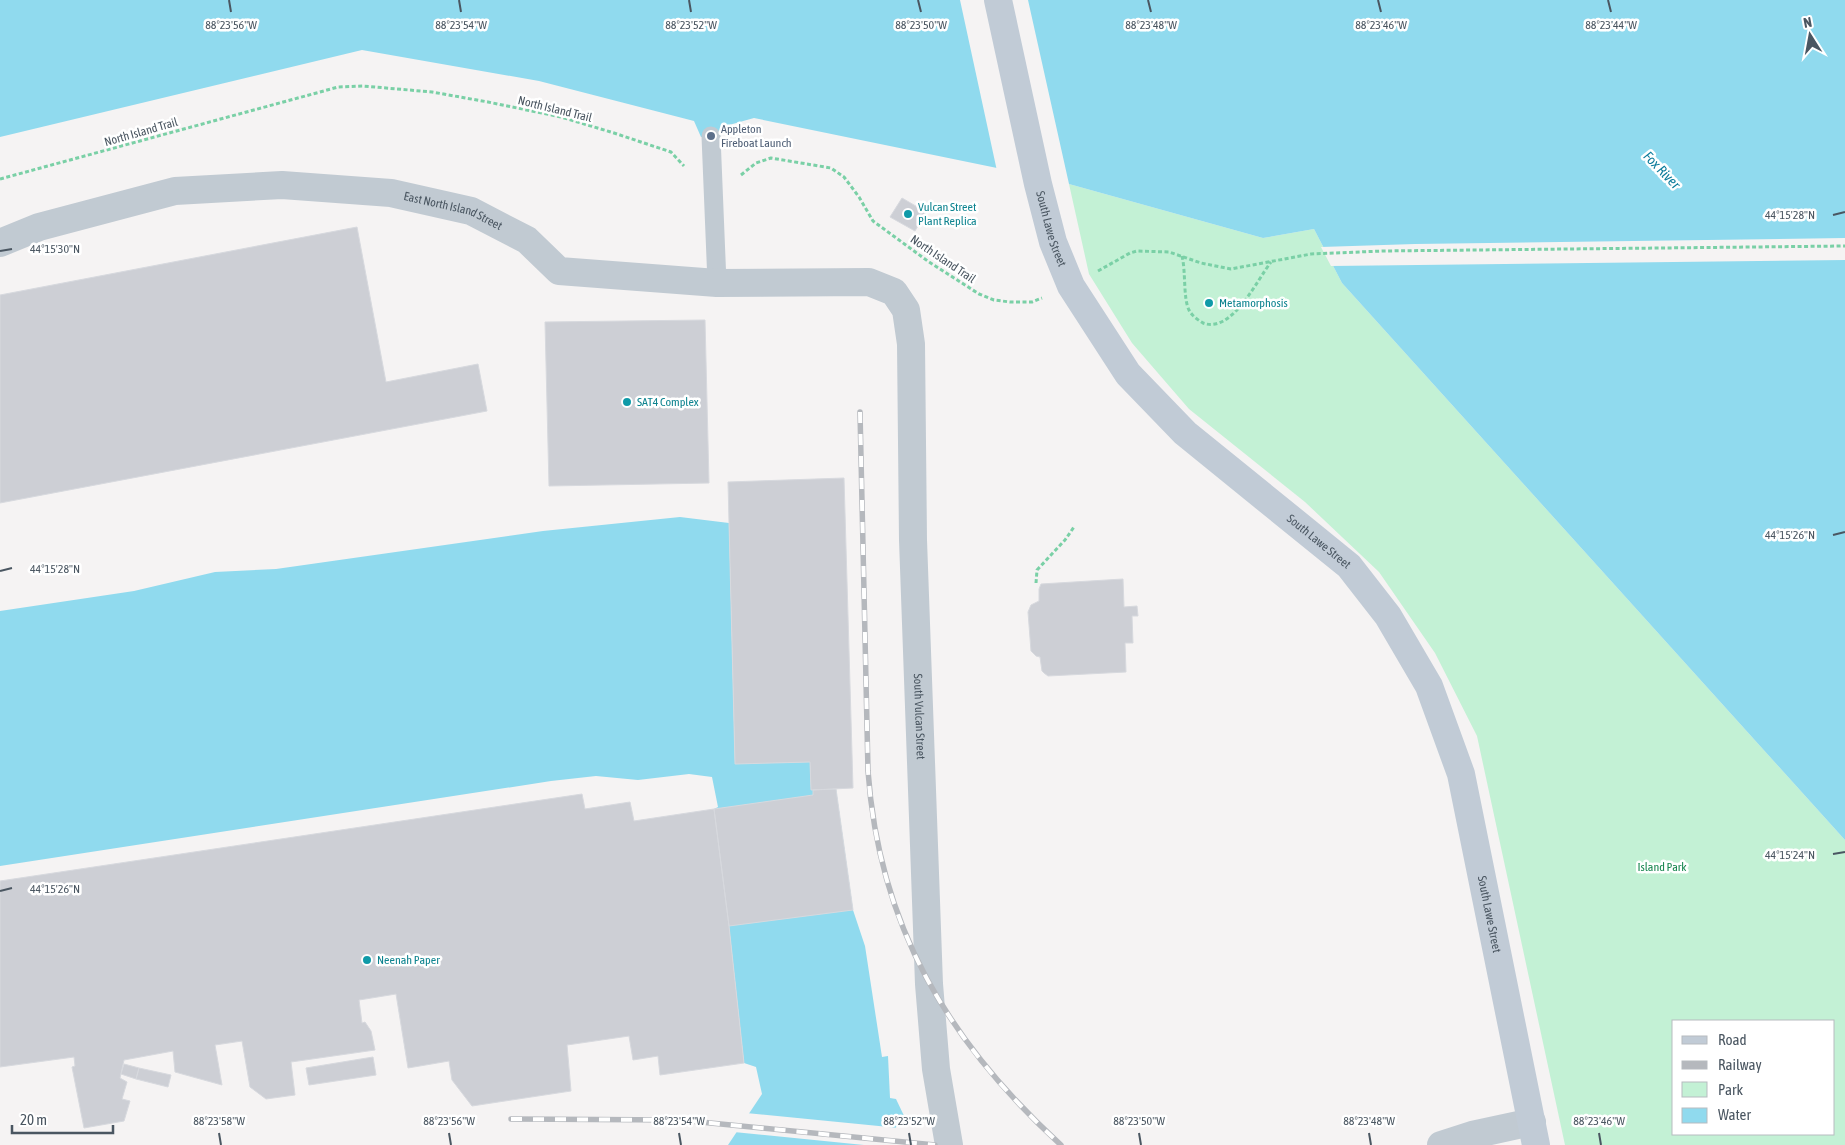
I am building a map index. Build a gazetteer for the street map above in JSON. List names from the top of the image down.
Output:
{
  "streets": {
    "main road": ["South Lawe Street"],
    "street": ["East North Island Street", "South Vulcan Street"],
    "path": ["North Island Trail"]
  },
  "crossings": [
    ["East North Island Street", "South Vulcan Street"]
  ],
  "water": ["Fox River"],
  "parks": ["Island Park"],
  "places": [
    "Appleton Fireboat Launch",
    "Vulcan Street Plant Replica",
    "Metamorphosis",
    "SAT4 Complex",
    "Neenah Paper"
  ],
  "legend": [
    "Road",
    "Railway",
    "Park",
    "Water"
  ],
  "scale_bar": "20 m",
  "north": "top",
  "coordinates": [
    "88°23'56\"W",
    "88°23'54\"W",
    "88°23'52\"W",
    "88°23'50\"W",
    "88°23'48\"W",
    "88°23'46\"W",
    "88°23'44\"W",
    "44°15'28\"N",
    "44°15'30\"N",
    "44°15'26\"N",
    "44°15'24\"N",
    "88°23'58\"W"
  ]
}
